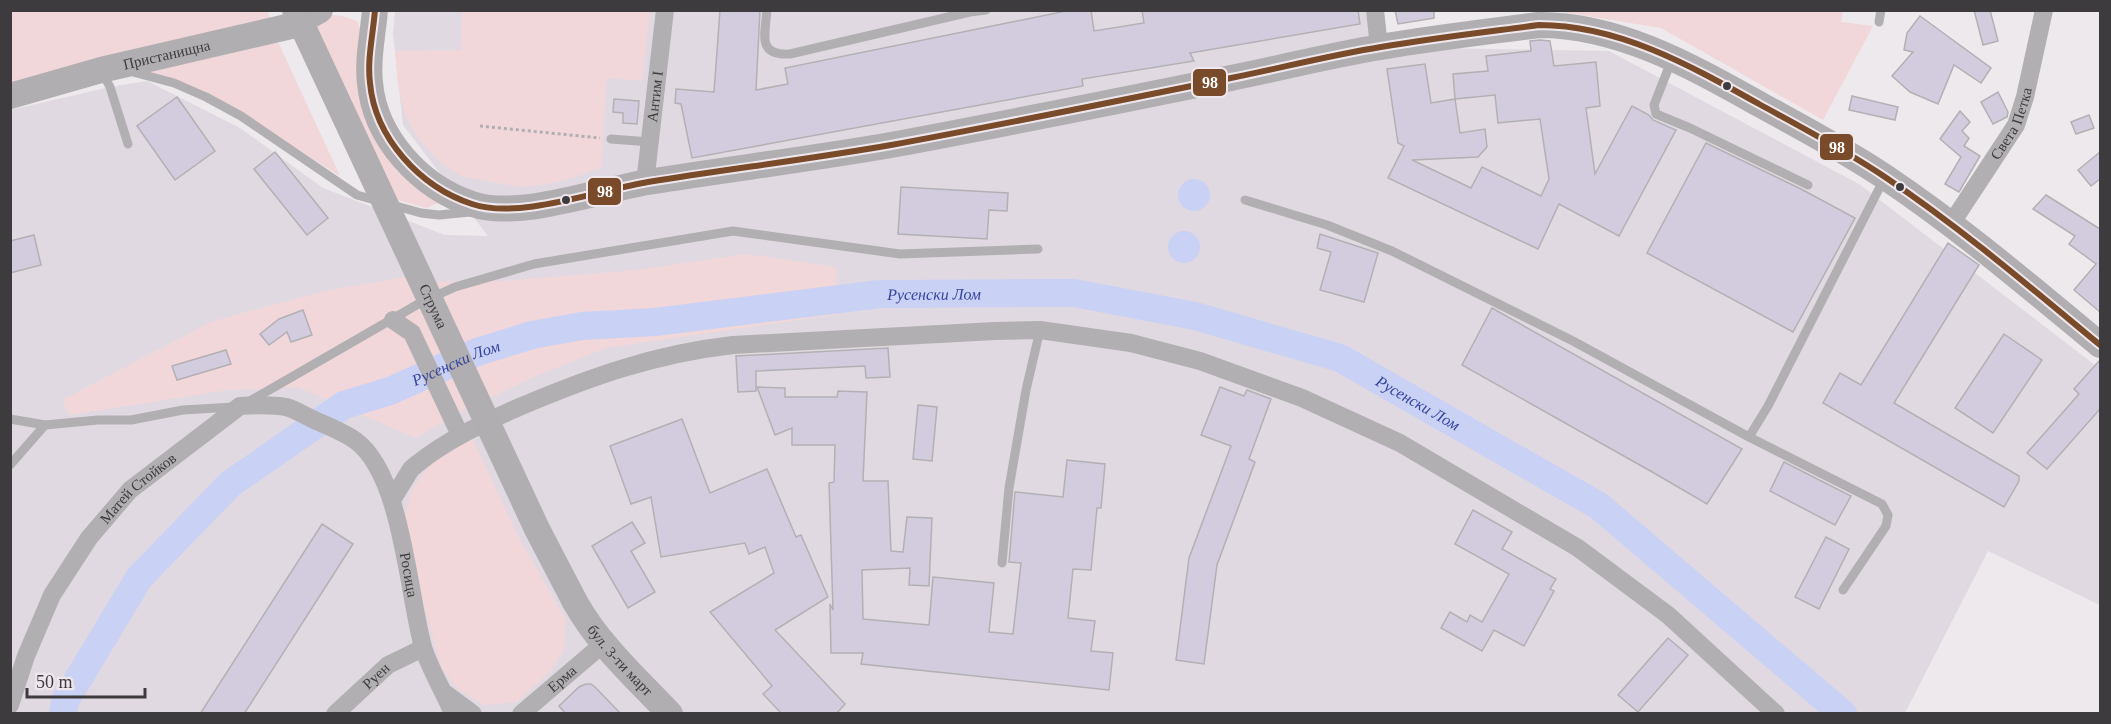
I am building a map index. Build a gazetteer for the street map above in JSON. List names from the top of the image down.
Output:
{
  "streets": {
    "street": [
      "Пристанищна",
      "Антим I",
      "Света Петка",
      "Струма",
      "Матей Стойков",
      "Росица",
      "бул. 3-ти март",
      "Руен",
      "Ерма"
    ]
  },
  "crossings": [
    ["Струма", "бул. 3-ти март"],
    ["Матей Стойков", "Росица"],
    ["Росица", "Руен"],
    ["бул. 3-ти март", "Ерма"]
  ],
  "water": ["Русенски Лом"],
  "lines": ["transit line 98"],
  "scale_bar": "50 m"
}
